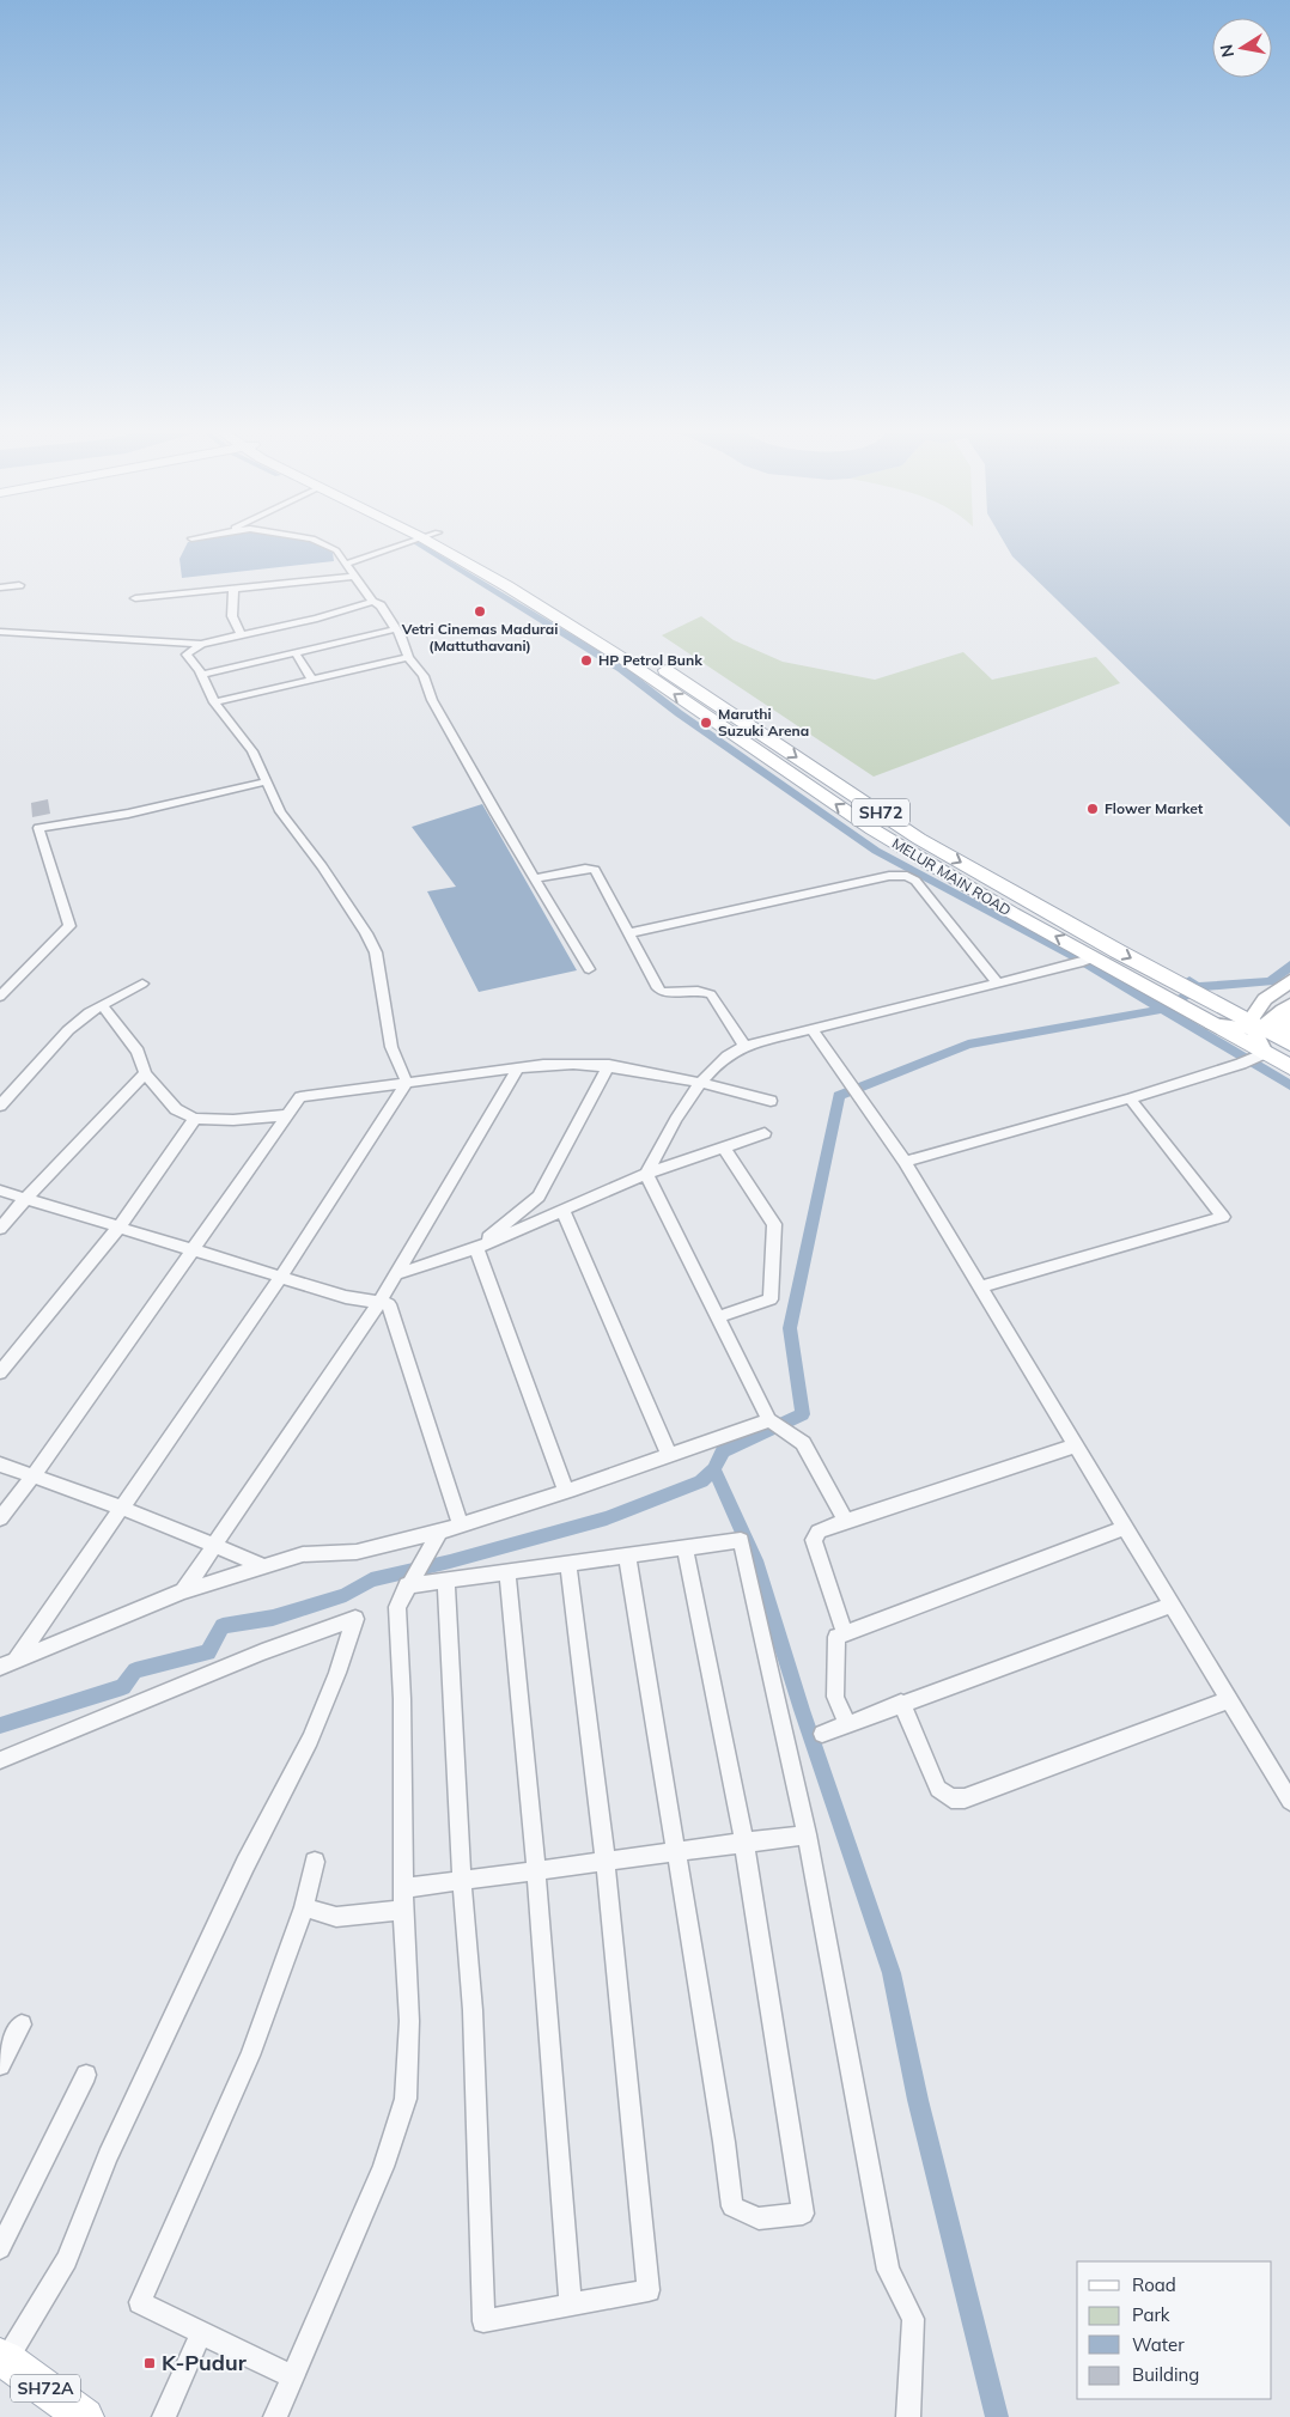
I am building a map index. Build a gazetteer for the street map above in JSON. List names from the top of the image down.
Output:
{
  "streets": {
    "main road": ["SH72", "MELUR MAIN ROAD", "SH72A"]
  },
  "places": {
    "other": [
      "Vetri Cinemas Madurai (Mattuthavani)",
      "HP Petrol Bunk",
      "Maruthi Suzuki Arena",
      "Flower Market"
    ],
    "transit": ["K-Pudur"]
  },
  "legend": [
    "Road",
    "Park",
    "Water",
    "Building"
  ],
  "north": "left"
}
